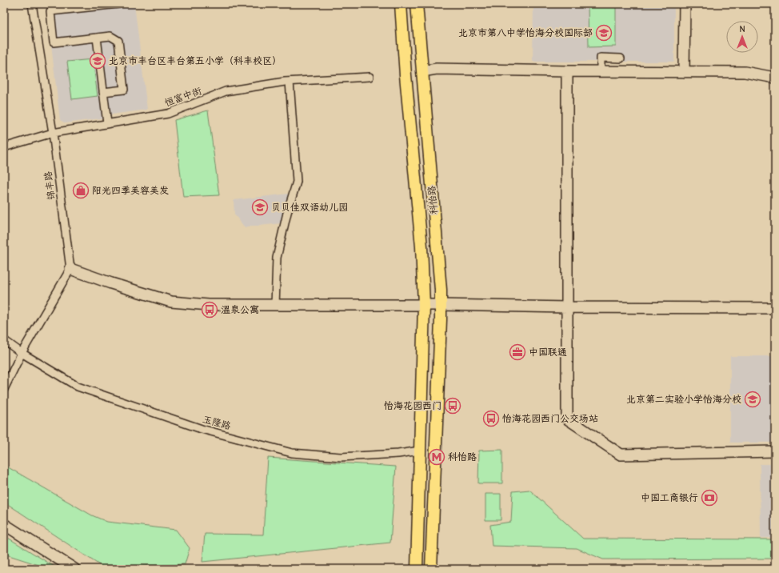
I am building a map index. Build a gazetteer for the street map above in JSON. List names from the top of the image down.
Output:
{
  "streets": {
    "main road": ["科怡路"],
    "street": ["恒富中街", "锦丰路", "玉隆路"]
  },
  "crossings": [
    ["恒富中街", "锦丰路"],
    ["科怡路", "玉隆路"]
  ],
  "places": {
    "school or university": [
      "北京市第八中学怡海分校国际部",
      "北京市丰台区丰台第五小学（科丰校区）",
      "贝贝佳双语幼儿园",
      "北京第二实验小学怡海分校"
    ],
    "shop": ["阳光四季美容美发"],
    "bus stop": ["温泉公寓", "怡海花园西门", "怡海花园西门公交场站"],
    "office": ["中国联通"],
    "metro station": ["科怡路"],
    "bank": ["中国工商银行"]
  },
  "north": "top"
}
